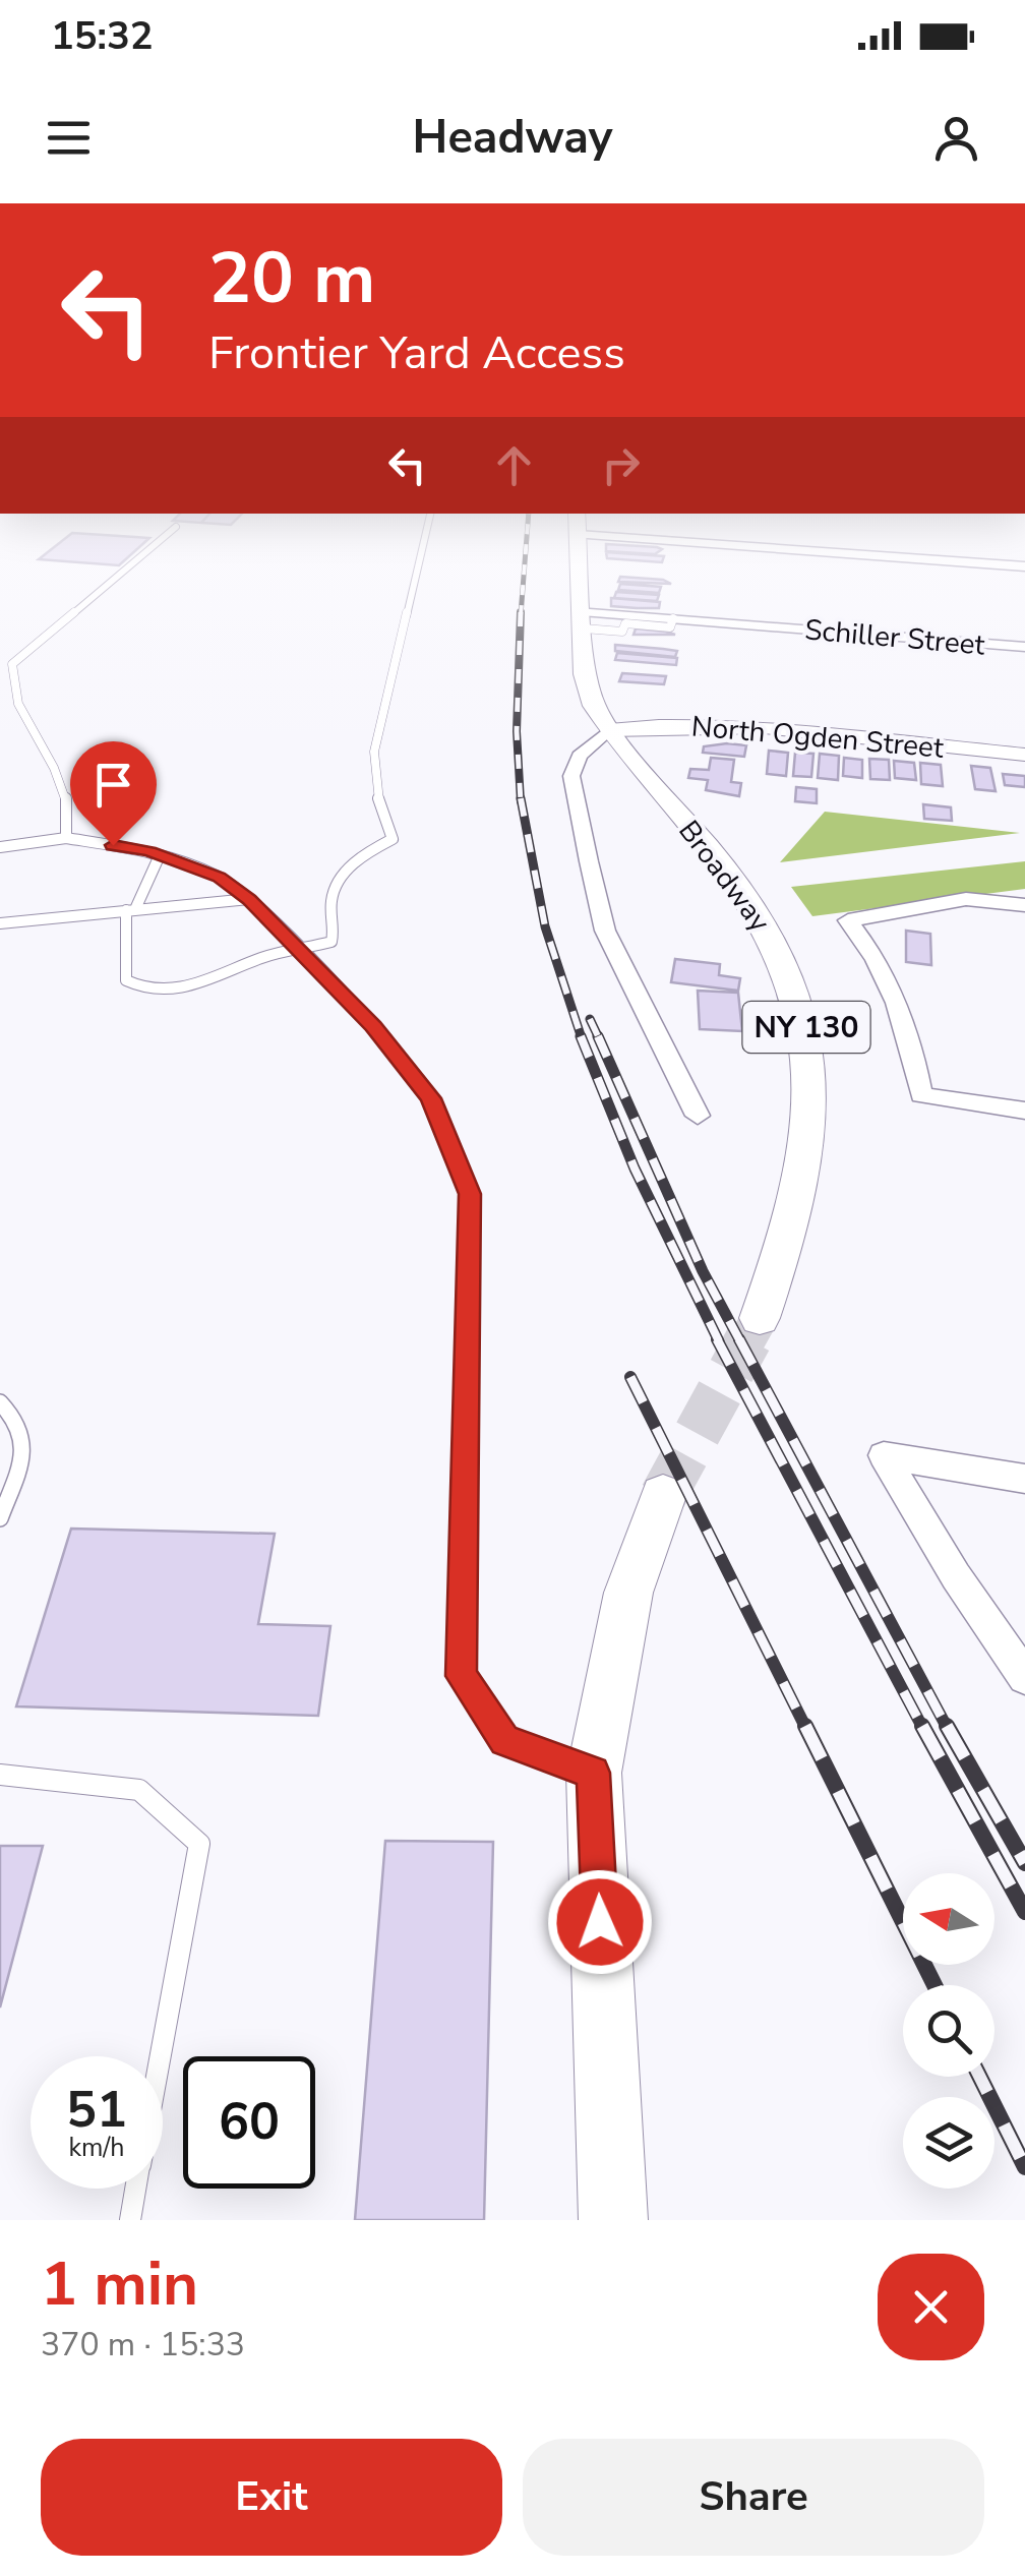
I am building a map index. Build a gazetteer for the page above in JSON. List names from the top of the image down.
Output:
{
  "streets": {
    "main road": ["Broadway", "NY 130"],
    "street": ["Schiller Street", "North Ogden Street"]
  },
  "crossings": [
    ["Schiller Street", "Broadway"],
    ["North Ogden Street", "Broadway"]
  ],
  "north": "left",
  "page": {
    "status": "15:32",
    "header": "Headway",
    "turn": ["20 m", "Frontier Yard Access"],
    "speed": "51 km/h",
    "limit": "60",
    "heading": ["1 min", "370 m · 15:33"],
    "buttons": ["Exit", "Share"]
  }
}
